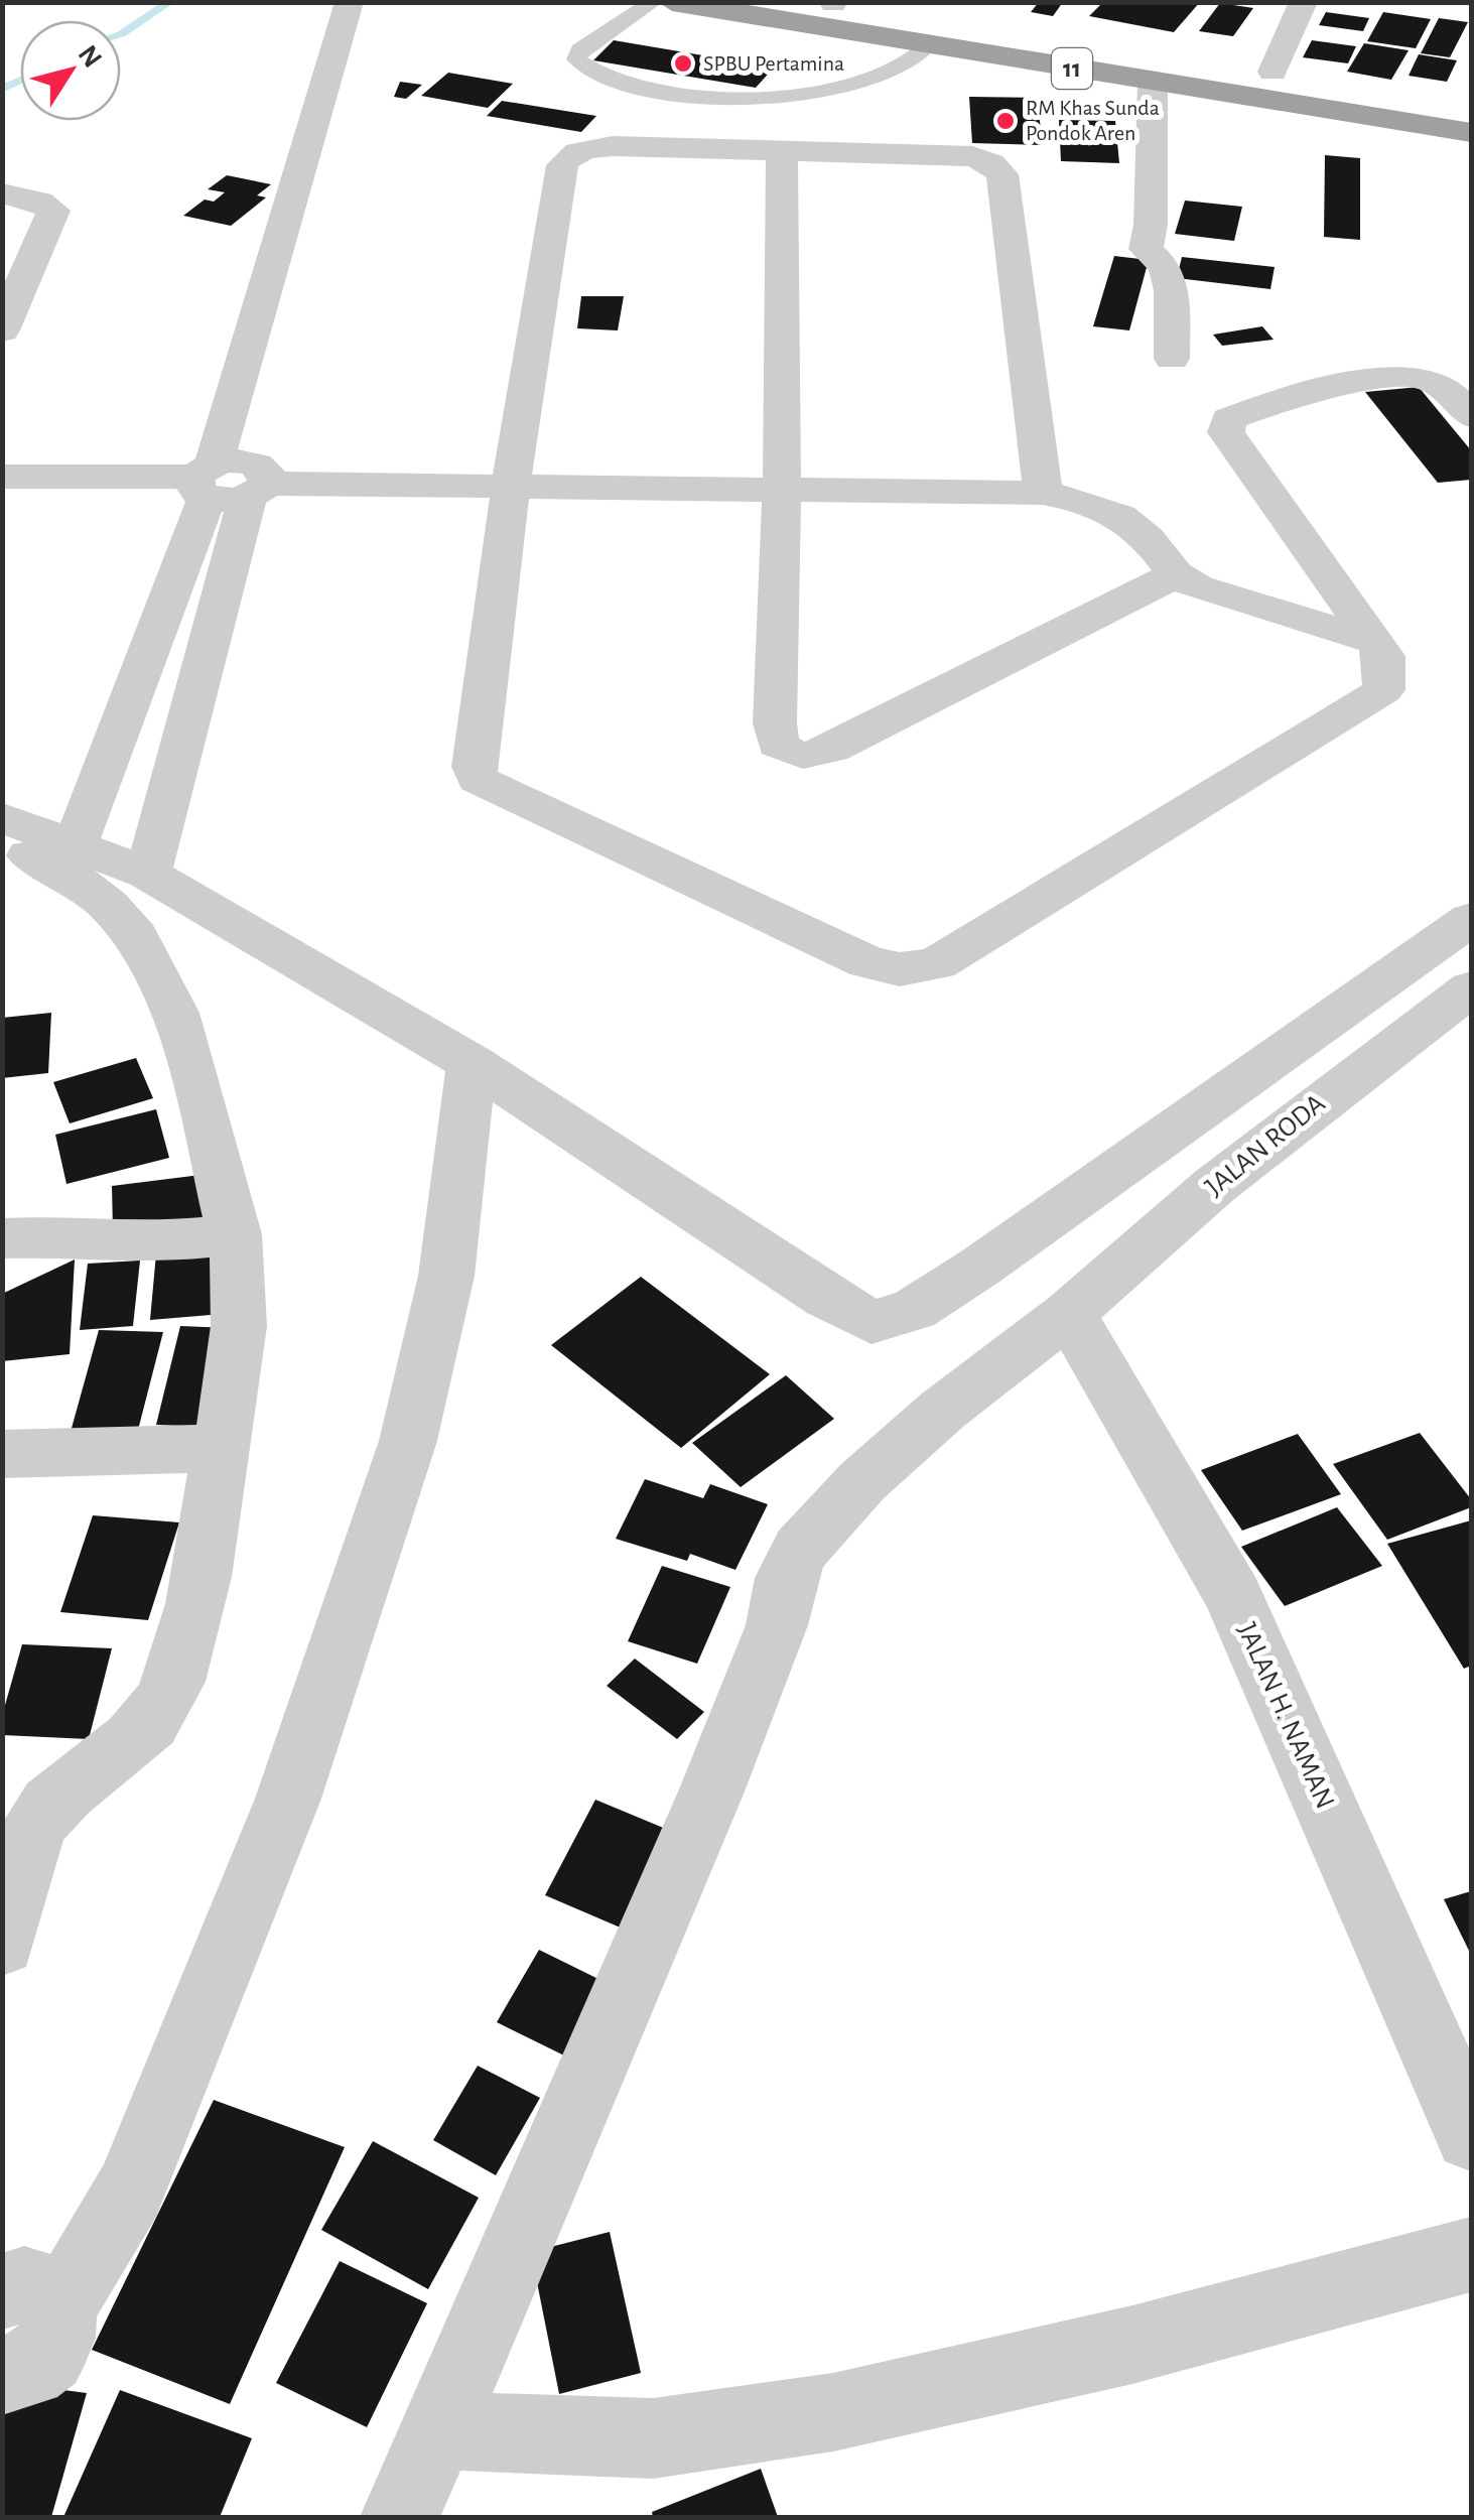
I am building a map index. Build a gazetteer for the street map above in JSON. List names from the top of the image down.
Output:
{
  "streets": {
    "highway": ["11"],
    "street": ["JALAN RODA", "JALAN H. NAMAN"]
  },
  "crossings": [
    ["JALAN RODA", "JALAN H. NAMAN"]
  ],
  "places": ["SPBU Pertamina", "RM Khas Sunda Pondok Aren"],
  "north": "top right"
}
